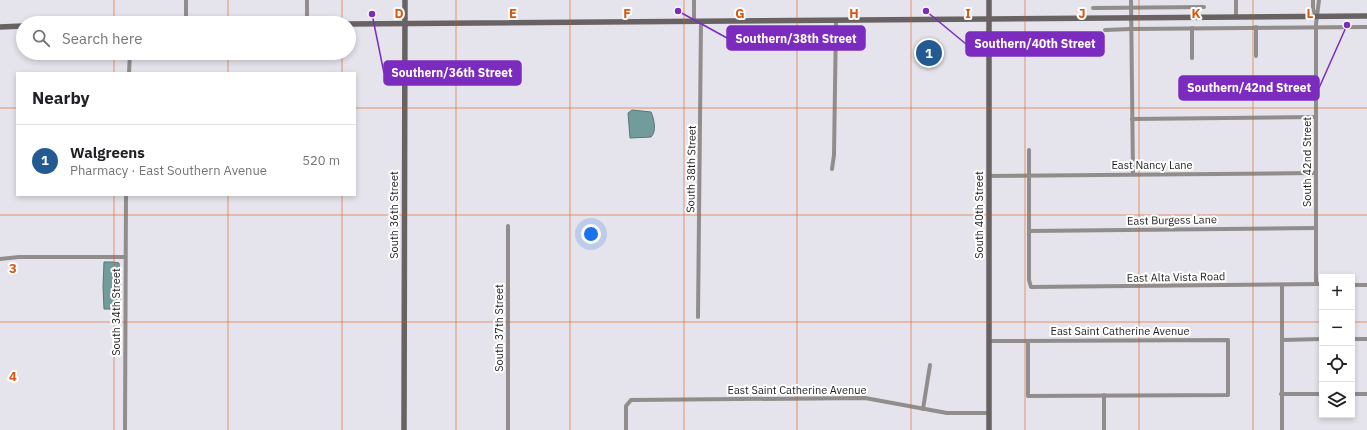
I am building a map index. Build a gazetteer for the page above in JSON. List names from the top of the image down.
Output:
{
  "streets": {
    "main road": ["South 36th Street", "South 40th Street"],
    "street": [
      "South 42nd Street",
      "East Nancy Lane",
      "South 38th Street",
      "East Burgess Lane",
      "East Alta Vista Road",
      "South 34th Street",
      "South 37th Street",
      "East Saint Catherine Avenue"
    ]
  },
  "crossings": [
    ["South 42nd Street", "East Nancy Lane"],
    ["South 42nd Street", "East Burgess Lane"],
    ["South 42nd Street", "East Alta Vista Road"],
    ["East Nancy Lane", "South 40th Street"],
    ["South 40th Street", "East Saint Catherine Avenue"],
    ["East Burgess Lane", "East Alta Vista Road"]
  ],
  "places": [
    "Southern/38th Street",
    "Southern/40th Street",
    "Southern/36th Street",
    "Southern/42nd Street"
  ],
  "page": {
    "search": "Search here",
    "pins": "1",
    "heading": "Nearby",
    "list": [
      {
        "mark": "1",
        "name": "Walgreens",
        "note": "Pharmacy · East Southern Avenue",
        "value": "520 m"
      }
    ],
    "map_buttons": ["+", "−"]
  },
  "grid": {
    "columns": [
      "D",
      "E",
      "F",
      "G",
      "H",
      "I",
      "J",
      "K",
      "L"
    ],
    "rows": ["3", "4"]
  }
}
